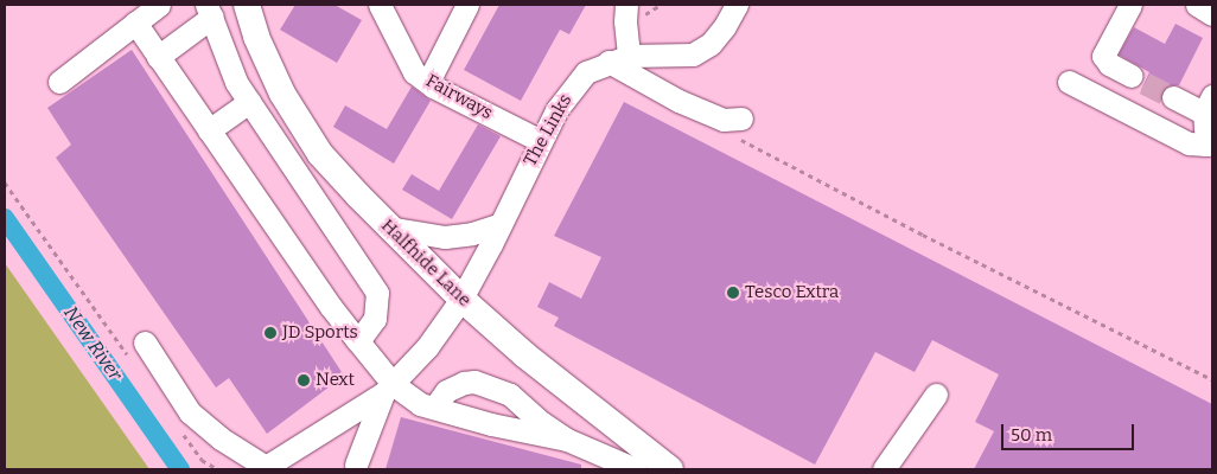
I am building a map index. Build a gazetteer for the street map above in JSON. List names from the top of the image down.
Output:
{
  "streets": {
    "main road": ["Halfhide Lane"],
    "street": ["Fairways", "The Links"]
  },
  "crossings": [
    ["Fairways", "The Links"],
    ["The Links", "Halfhide Lane"]
  ],
  "water": ["New River"],
  "places": ["Tesco Extra", "JD Sports", "Next"],
  "scale_bar": "50 m"
}
